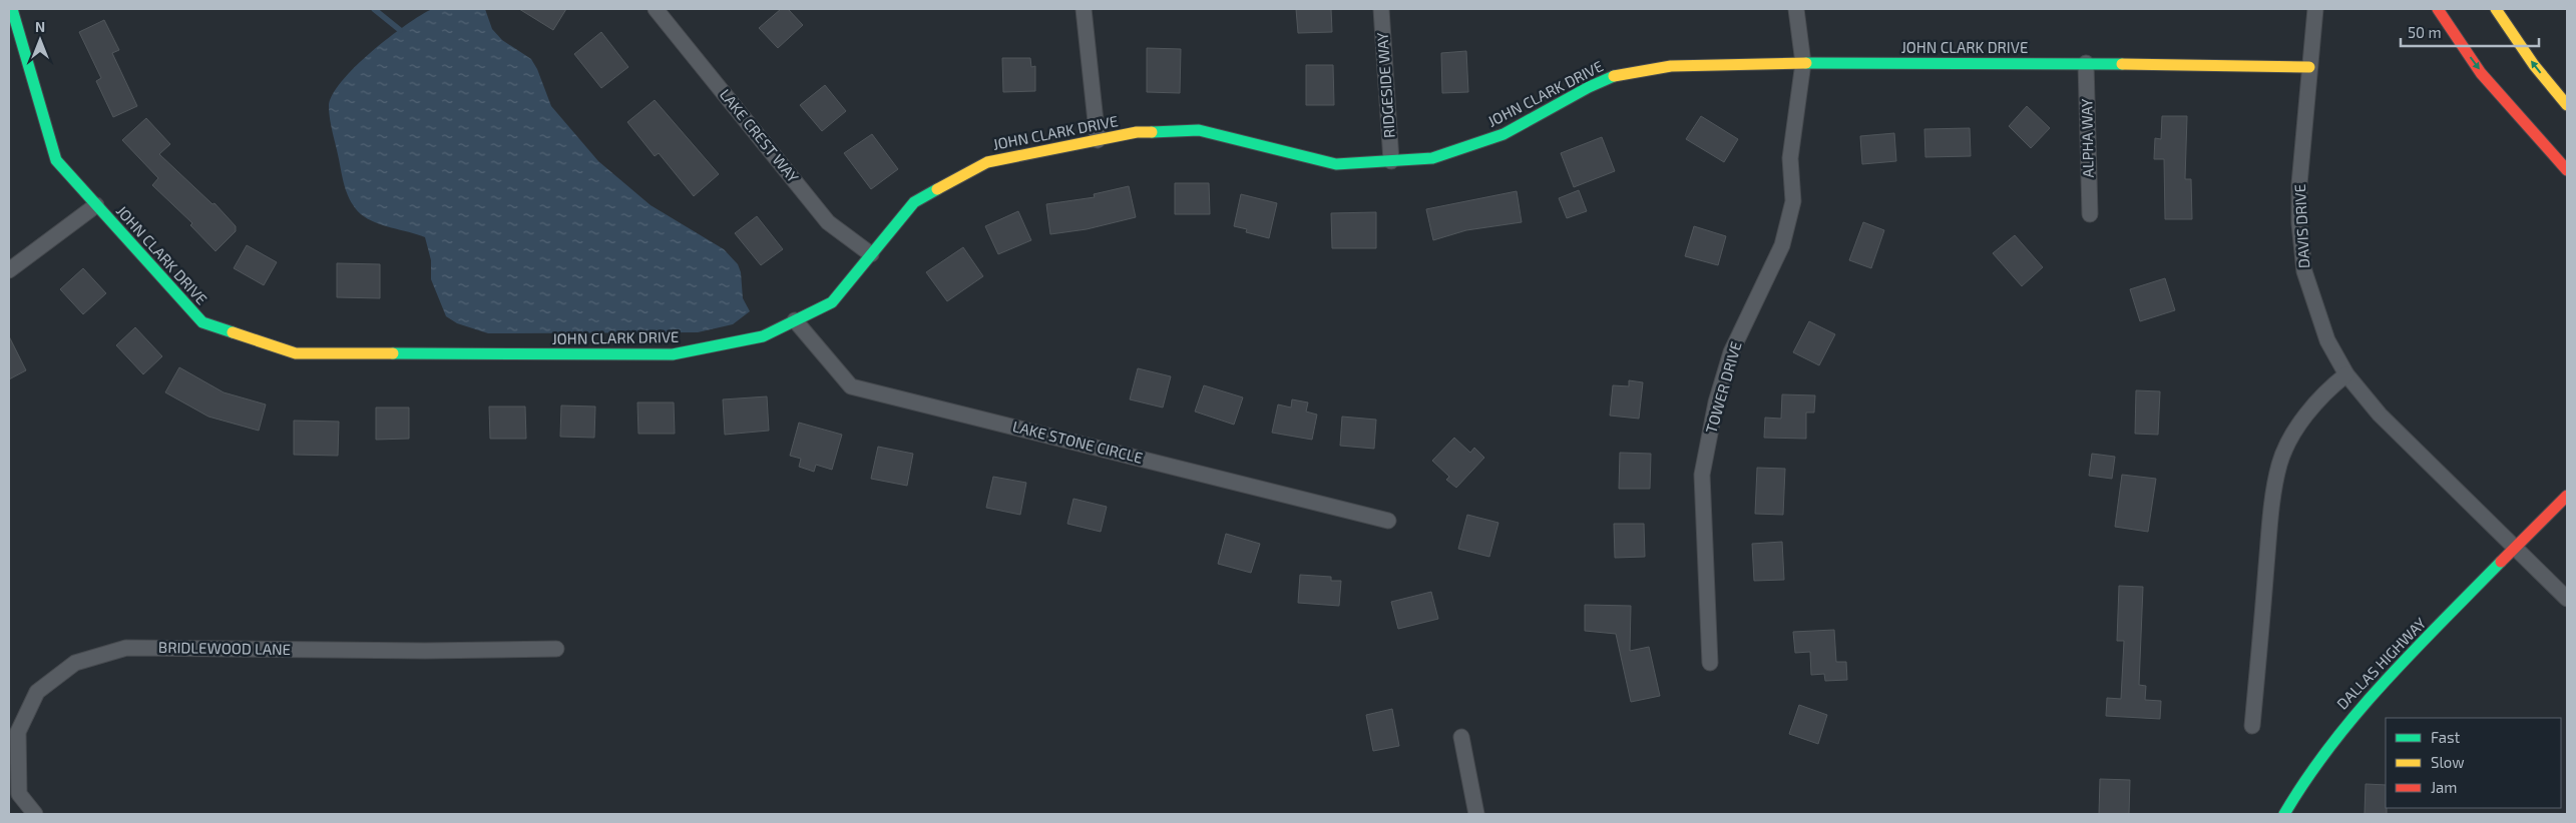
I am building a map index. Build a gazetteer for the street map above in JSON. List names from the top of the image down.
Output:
{
  "streets": {
    "street": [
      "JOHN CLARK DRIVE",
      "RIDGESIDE WAY",
      "LAKE CREST WAY",
      "ALPHA WAY",
      "DAVIS DRIVE",
      "TOWER DRIVE",
      "LAKE STONE CIRCLE",
      "BRIDLEWOOD LANE",
      "DALLAS HIGHWAY"
    ]
  },
  "crossings": [
    ["JOHN CLARK DRIVE", "RIDGESIDE WAY"],
    ["JOHN CLARK DRIVE", "LAKE CREST WAY"],
    ["JOHN CLARK DRIVE", "ALPHA WAY"],
    ["JOHN CLARK DRIVE", "DAVIS DRIVE"],
    ["JOHN CLARK DRIVE", "TOWER DRIVE"],
    ["JOHN CLARK DRIVE", "LAKE STONE CIRCLE"],
    ["DAVIS DRIVE", "DALLAS HIGHWAY"]
  ],
  "legend": ["Fast", "Slow", "Jam"],
  "scale_bar": "50 m",
  "north": "top"
}
